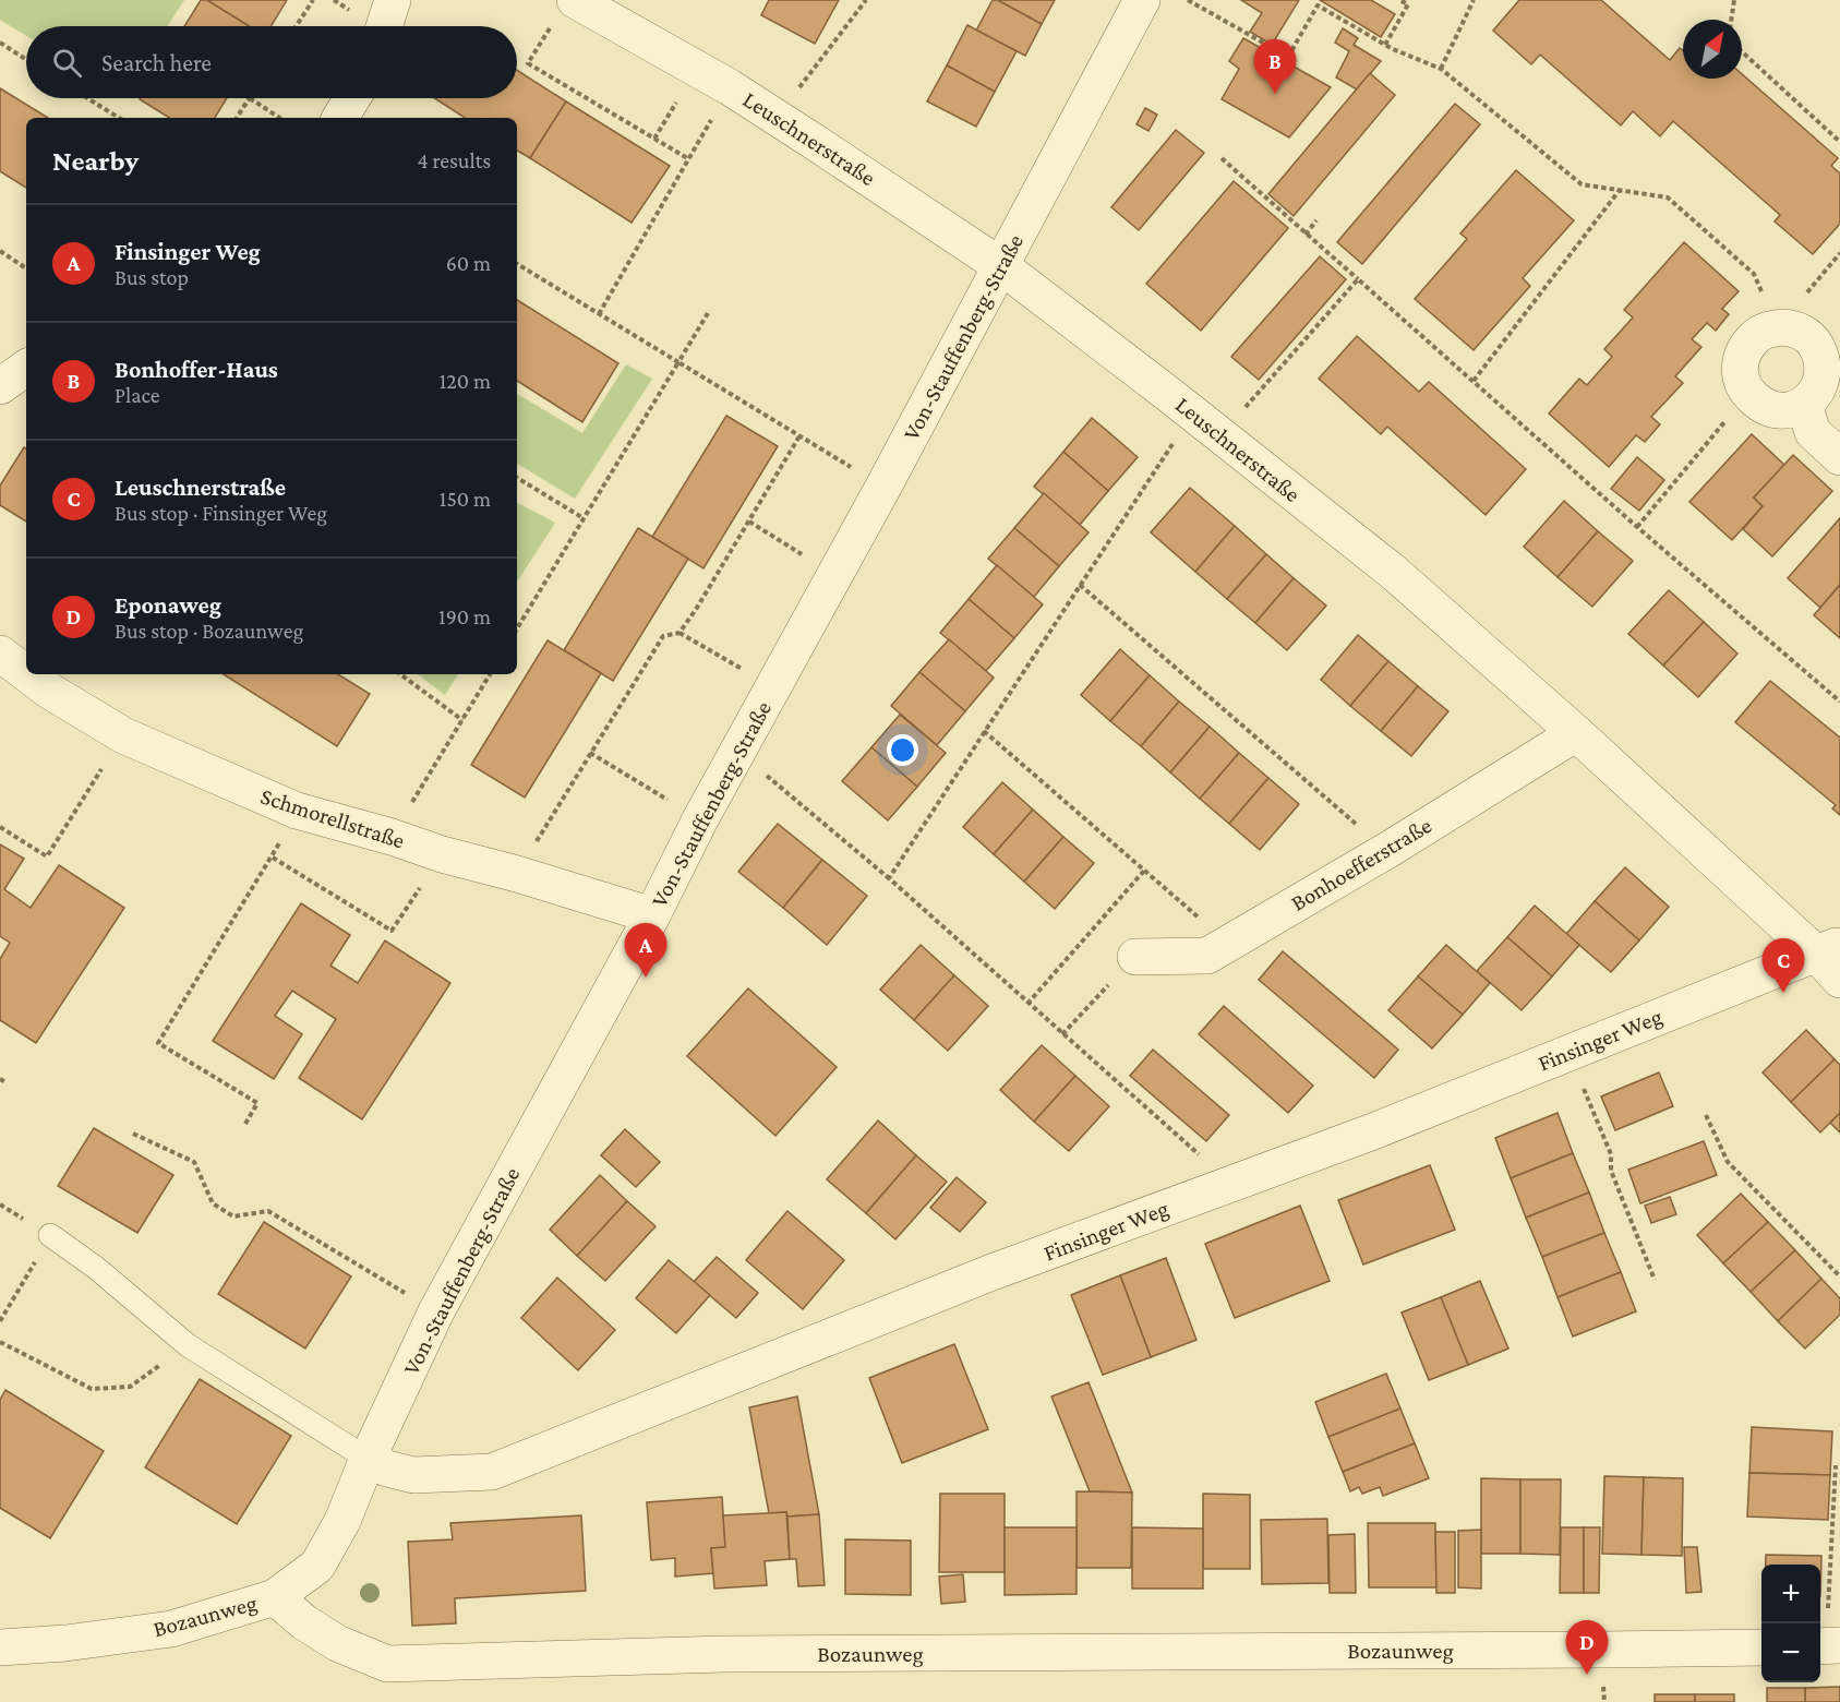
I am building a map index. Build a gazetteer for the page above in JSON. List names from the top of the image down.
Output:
{
  "streets": {
    "street": [
      "Leuschnerstraße",
      "Von-Stauffenberg-Straße",
      "Schmorellstraße",
      "Bonhoefferstraße",
      "Finsinger Weg",
      "Bozaunweg"
    ]
  },
  "crossings": [
    ["Leuschnerstraße", "Von-Stauffenberg-Straße"],
    ["Leuschnerstraße", "Bonhoefferstraße"],
    ["Leuschnerstraße", "Finsinger Weg"],
    ["Von-Stauffenberg-Straße", "Schmorellstraße"],
    ["Von-Stauffenberg-Straße", "Finsinger Weg"],
    ["Von-Stauffenberg-Straße", "Bozaunweg"]
  ],
  "north": "top right",
  "page": {
    "search": "Search here",
    "pins": [
      "B",
      "A",
      "C",
      "D"
    ],
    "heading": ["Nearby", "4 results"],
    "list": [
      {
        "mark": "A",
        "name": "Finsinger Weg",
        "note": "Bus stop",
        "value": "60 m"
      },
      {
        "mark": "B",
        "name": "Bonhoffer-Haus",
        "note": "Place",
        "value": "120 m"
      },
      {
        "mark": "C",
        "name": "Leuschnerstraße",
        "note": "Bus stop · Finsinger Weg",
        "value": "150 m"
      },
      {
        "mark": "D",
        "name": "Eponaweg",
        "note": "Bus stop · Bozaunweg",
        "value": "190 m"
      }
    ],
    "map_buttons": ["+", "−"]
  }
}
